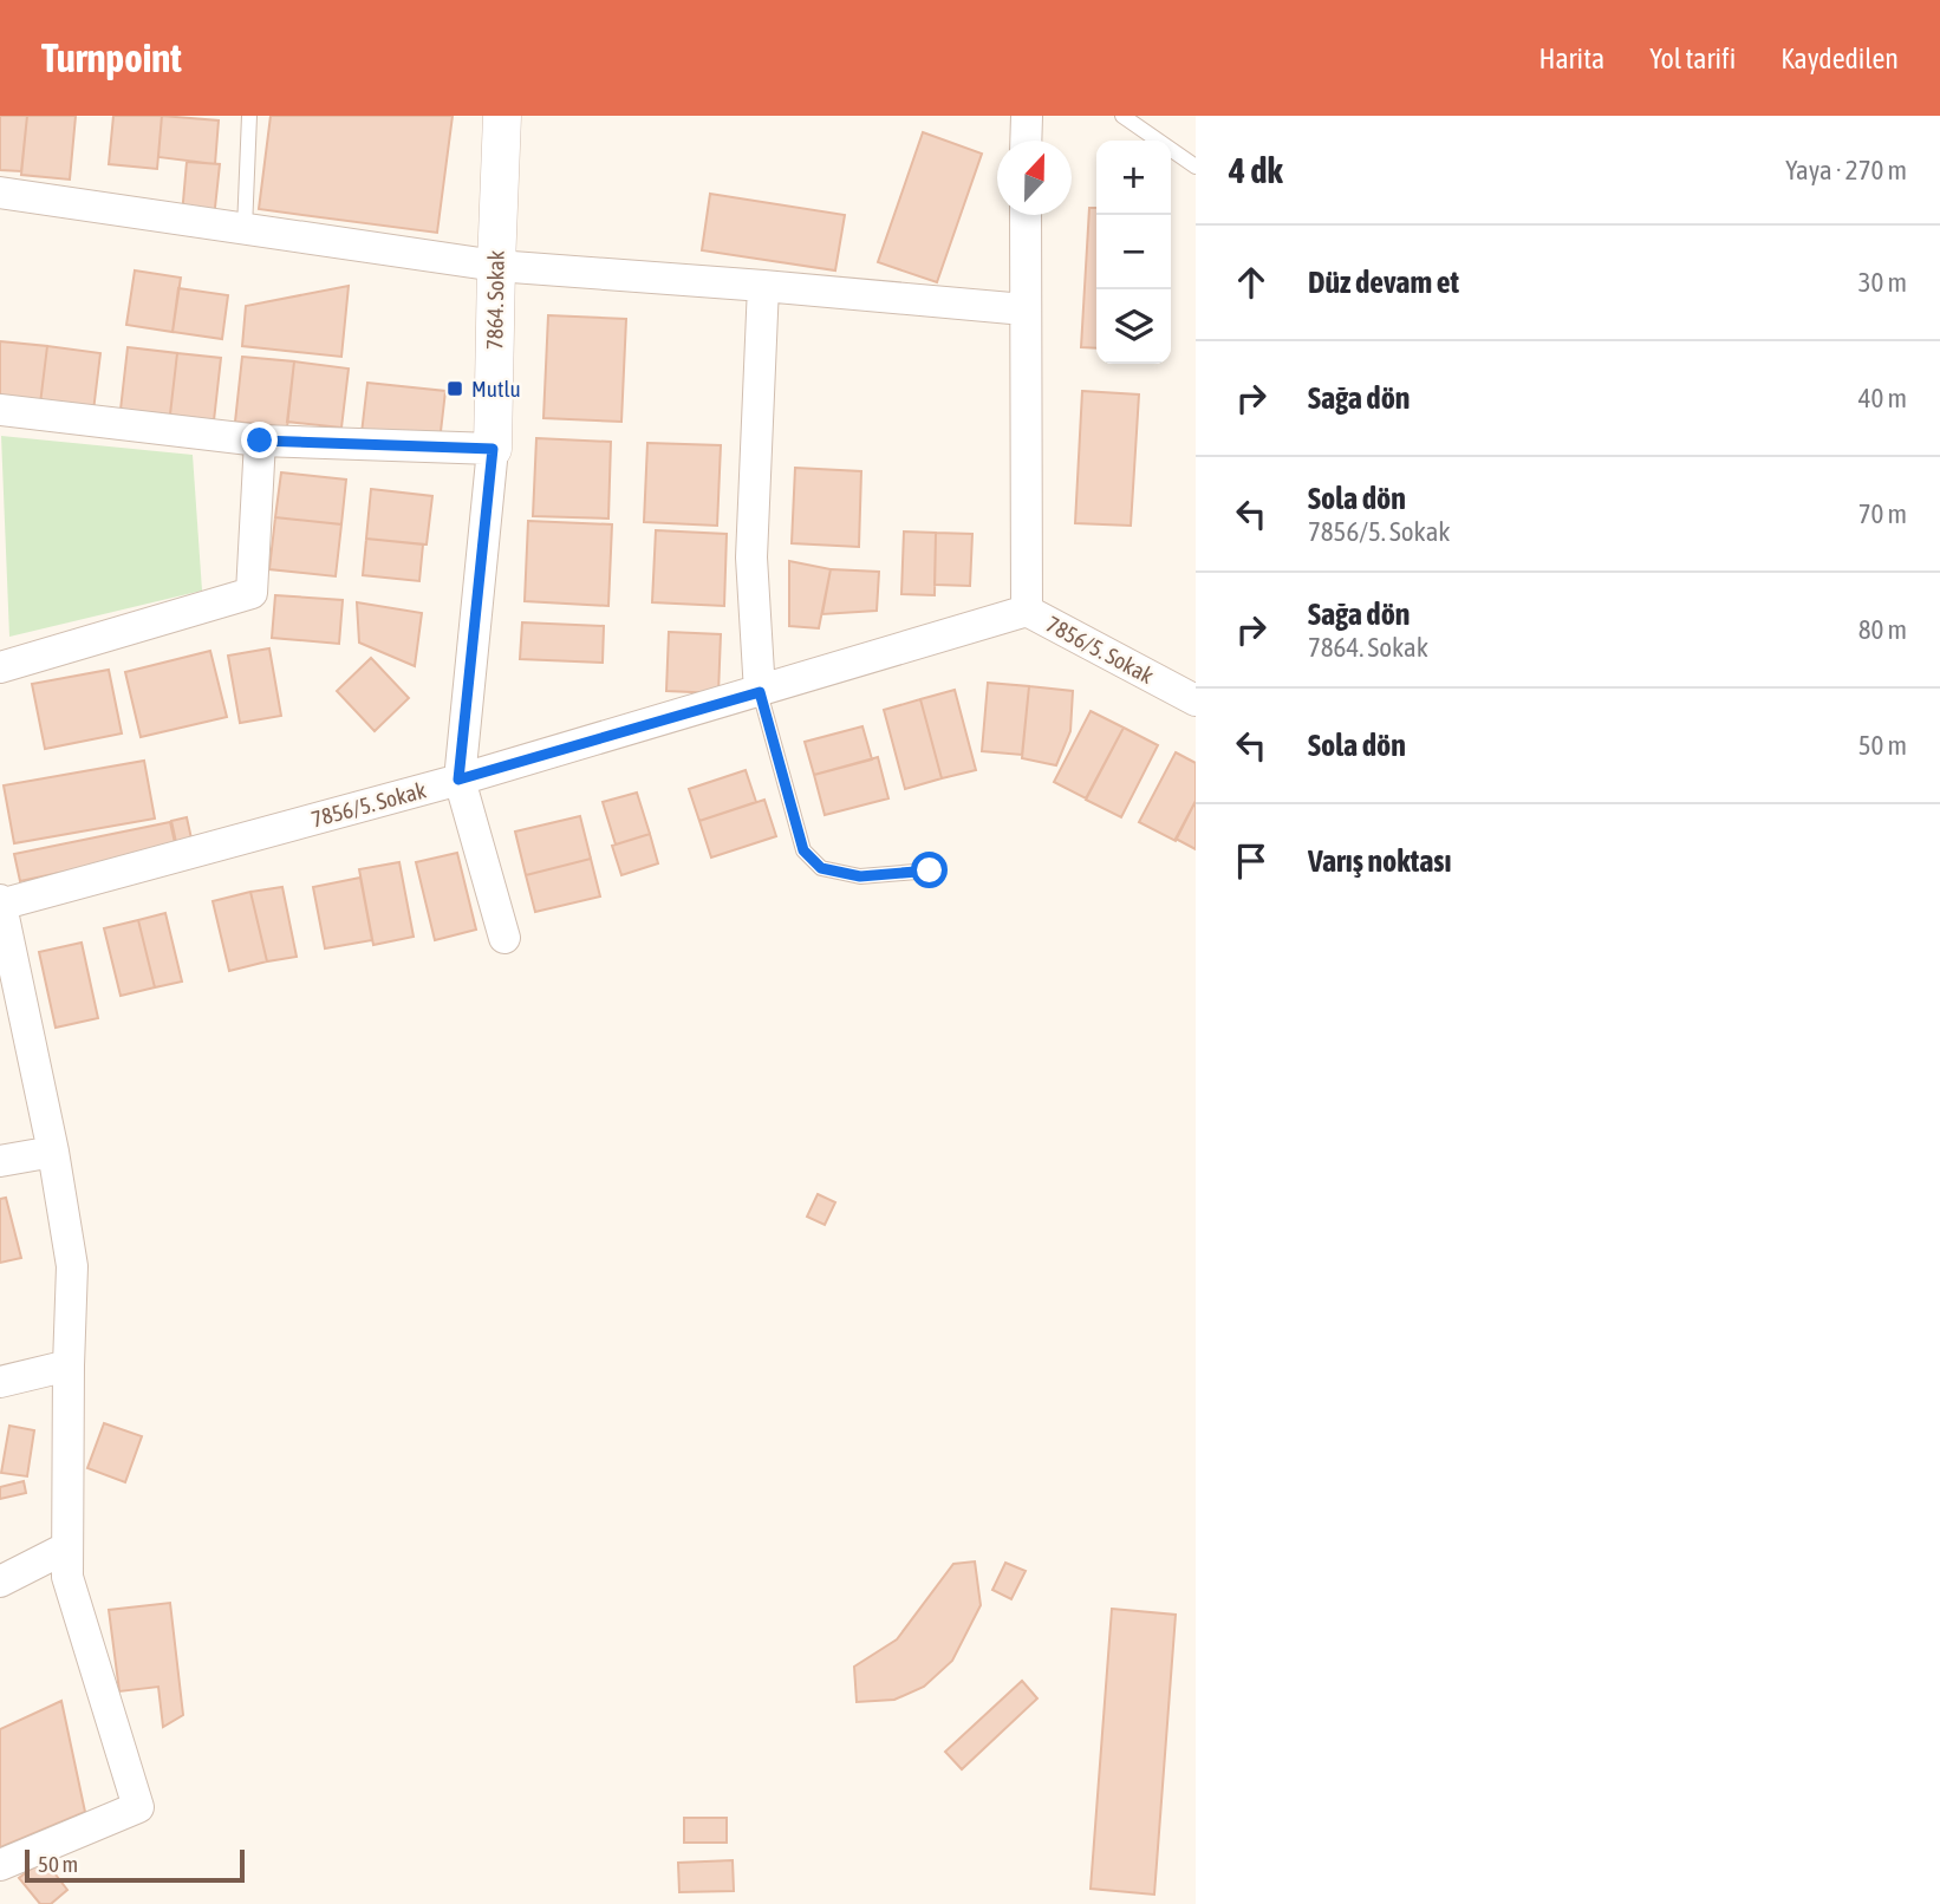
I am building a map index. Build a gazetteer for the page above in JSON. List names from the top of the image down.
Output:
{
  "streets": {
    "street": ["7864. Sokak", "7856/5. Sokak"]
  },
  "crossings": [
    ["7864. Sokak", "7856/5. Sokak"]
  ],
  "places": {
    "transit": ["Mutlu"]
  },
  "scale_bar": "50 m",
  "north": "top",
  "page": {
    "header": "Turnpoint",
    "nav": ["Harita", "Yol tarifi", "Kaydedilen"],
    "heading": ["4 dk", "Yaya · 270 m"],
    "map_buttons": ["+", "−"],
    "list": [
      ["Düz devam et", "30 m"],
      ["Sağa dön", "40 m"],
      ["Sola dön", "7856/5. Sokak", "70 m"],
      ["Sağa dön", "7864. Sokak", "80 m"],
      ["Sola dön", "50 m"],
      "Varış noktası"
    ],
    "scale": "50 m"
  }
}
